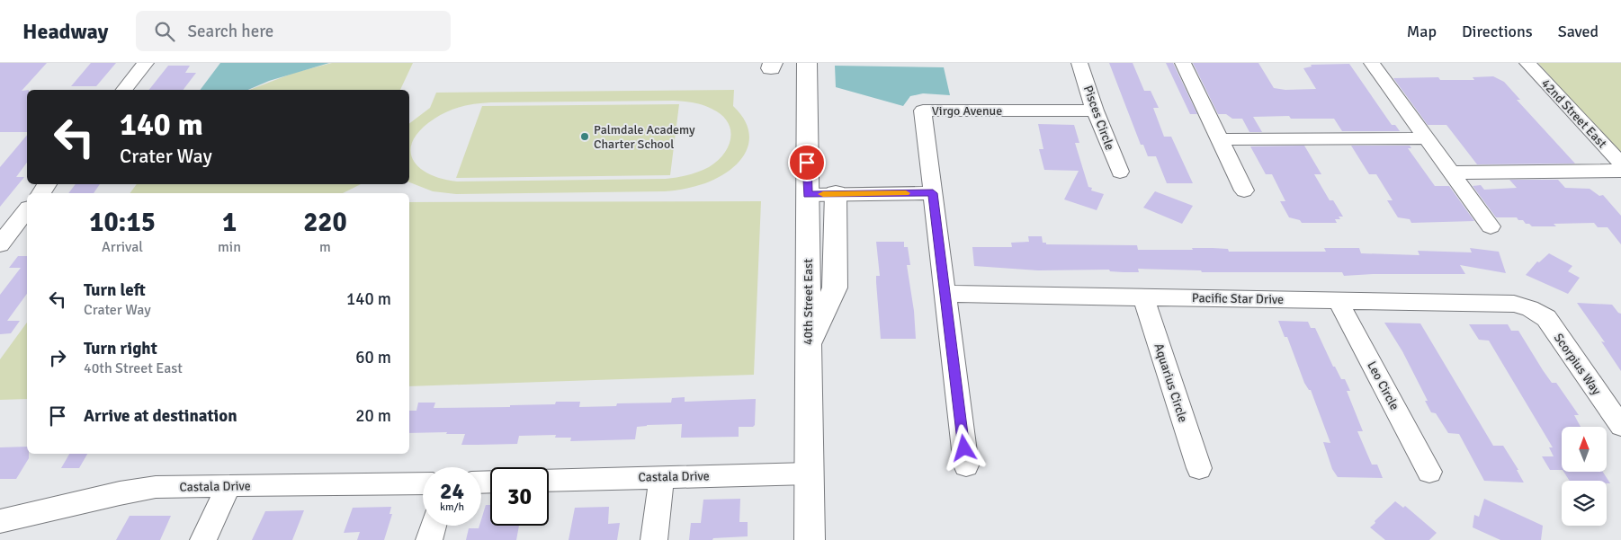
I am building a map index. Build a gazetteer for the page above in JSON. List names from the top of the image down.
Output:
{
  "streets": {
    "main road": ["40th Street East"],
    "street": [
      "Virgo Avenue",
      "42nd Street East",
      "Pisces Circle",
      "Pacific Star Drive",
      "Scorpius Way",
      "Aquarius Circle",
      "Leo Circle",
      "Castala Drive"
    ]
  },
  "crossings": [
    ["Virgo Avenue", "Pisces Circle"],
    ["Pacific Star Drive", "Scorpius Way"],
    ["Pacific Star Drive", "Aquarius Circle"],
    ["Pacific Star Drive", "Leo Circle"],
    ["40th Street East", "Castala Drive"]
  ],
  "places": ["Palmdale Academy Charter School"],
  "north": "top",
  "page": {
    "header": "Headway",
    "search": "Search here",
    "nav": ["Map", "Directions", "Saved"],
    "turn": ["140 m", "Crater Way"],
    "eta": [
      "10:15",
      "Arrival",
      "1",
      "min",
      "220",
      "m"
    ],
    "list": [
      {
        "name": "Turn left",
        "note": "Crater Way",
        "value": "140 m"
      },
      {
        "name": "Turn right",
        "note": "40th Street East",
        "value": "60 m"
      },
      {
        "name": "Arrive at destination",
        "value": "20 m"
      }
    ],
    "speed": "24 km/h",
    "limit": "30"
  }
}
